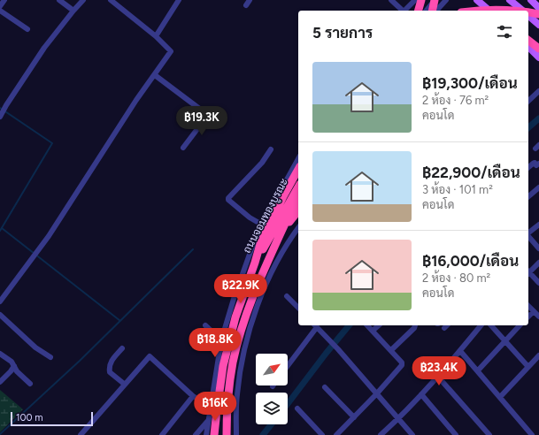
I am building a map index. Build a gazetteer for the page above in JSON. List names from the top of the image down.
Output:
{
  "streets": {
    "street": ["ถนนจอมทองบูรณะ"]
  },
  "scale_bar": "100 m",
  "north": "top right",
  "page": {
    "heading": "5 รายการ",
    "list": [
      {
        "name": "฿19,300/เดือน",
        "note": "2 ห้อง · 76 m² · คอนโด"
      },
      {
        "name": "฿22,900/เดือน",
        "note": "3 ห้อง · 101 m² · คอนโด"
      },
      {
        "name": "฿16,000/เดือน",
        "note": "2 ห้อง · 80 m² · คอนโด"
      }
    ],
    "price": [
      "฿19.3K",
      "฿22.9K",
      "฿18.8K",
      "฿23.4K",
      "฿16K"
    ],
    "scale": "100 m"
  }
}
